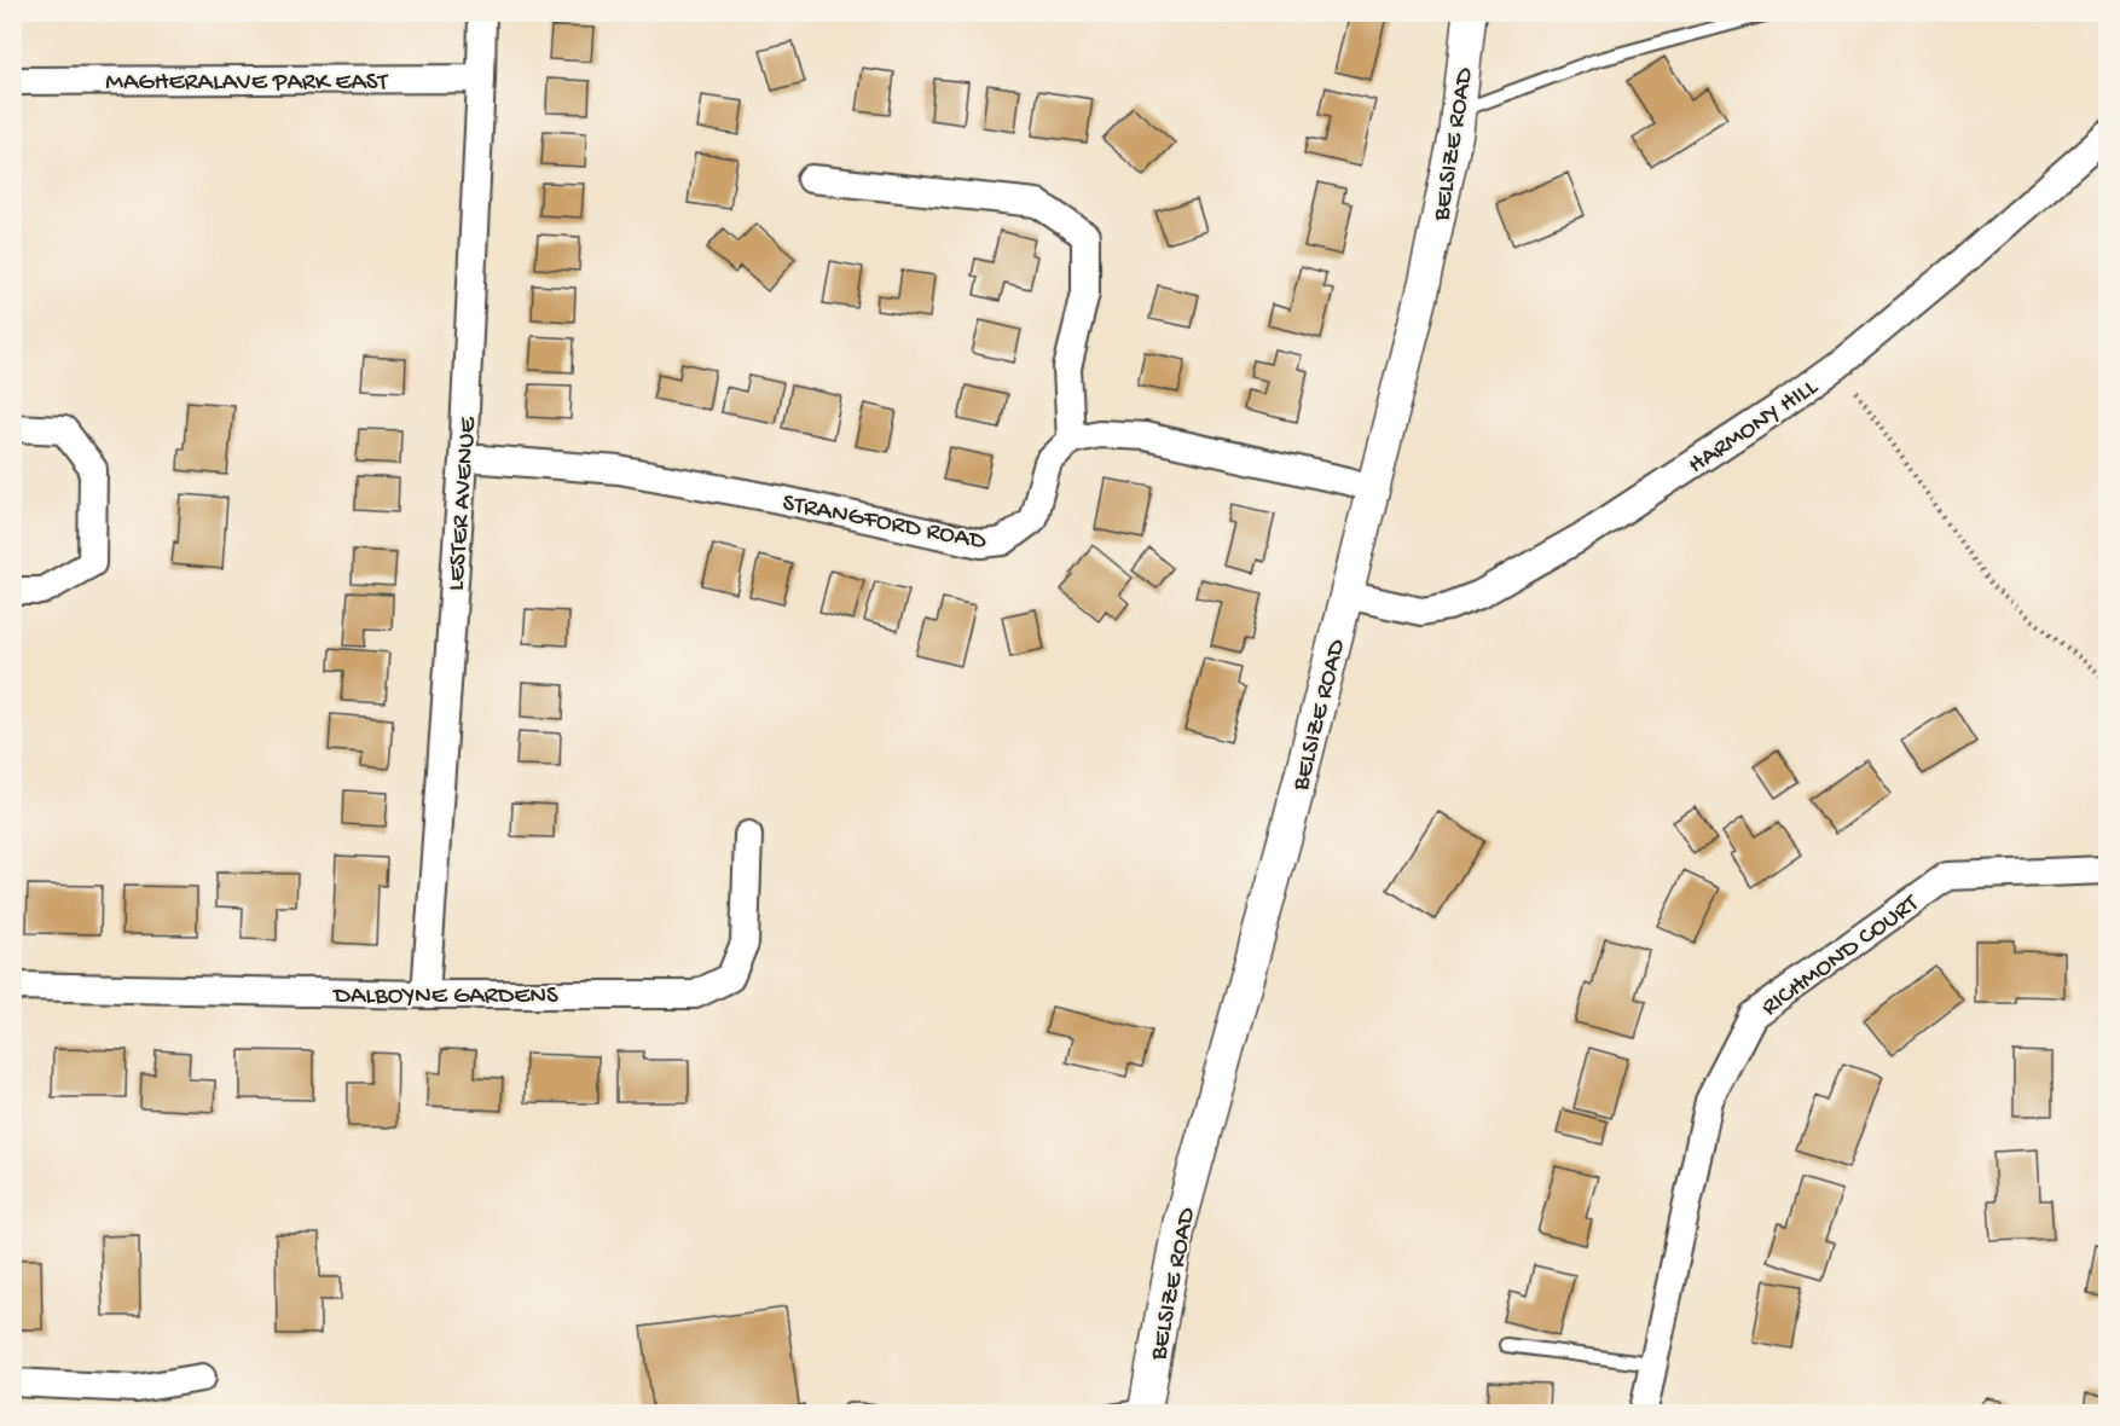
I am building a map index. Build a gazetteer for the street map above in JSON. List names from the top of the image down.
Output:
{
  "streets": {
    "street": [
      "MAGHERALAVE PARK EAST",
      "BELSIZE ROAD",
      "HARMONY HILL",
      "LESTER AVENUE",
      "STRANGFORD ROAD",
      "RICHMOND COURT",
      "DALBOYNE GARDENS"
    ]
  },
  "crossings": [
    ["MAGHERALAVE PARK EAST", "LESTER AVENUE"],
    ["BELSIZE ROAD", "HARMONY HILL"],
    ["LESTER AVENUE", "STRANGFORD ROAD"],
    ["LESTER AVENUE", "DALBOYNE GARDENS"]
  ]
}
